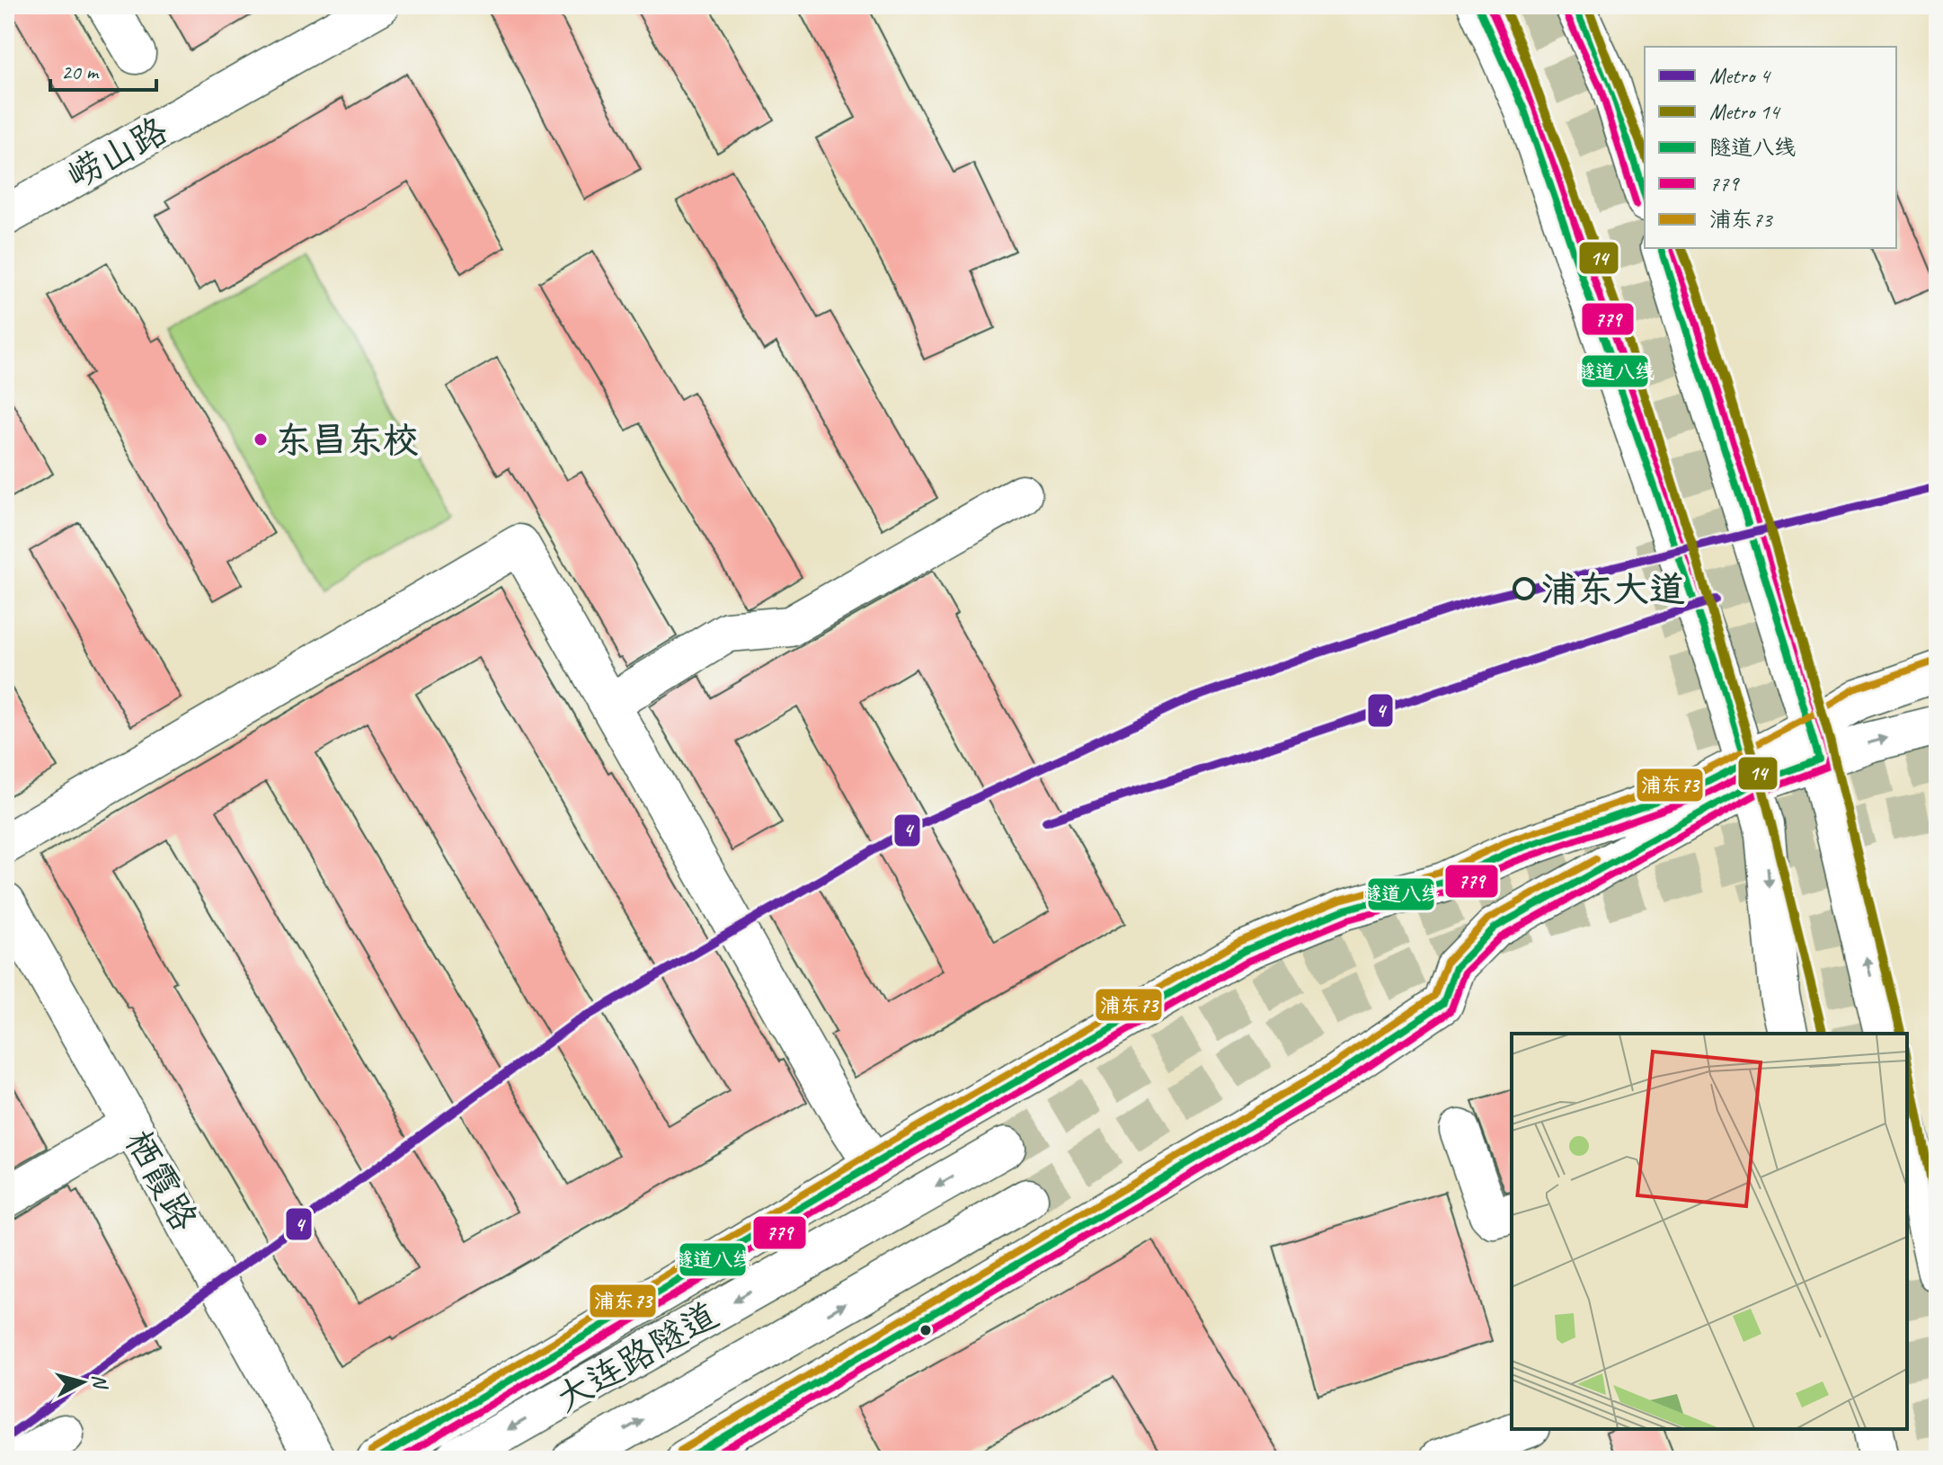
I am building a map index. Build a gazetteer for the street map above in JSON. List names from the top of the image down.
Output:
{
  "streets": {
    "main road": ["崂山路", "栖霞路", "大连路隧道"]
  },
  "places": ["东昌东校", "浦东大道"],
  "lines": [
    "metro line 14",
    "transit line 隧道八线",
    "transit line 779",
    "metro line 4",
    "transit line 浦东73"
  ],
  "legend": [
    "Metro 4",
    "Metro 14",
    "隧道八线",
    "779",
    "浦东73"
  ],
  "scale_bar": "20 m",
  "north": "right"
}
